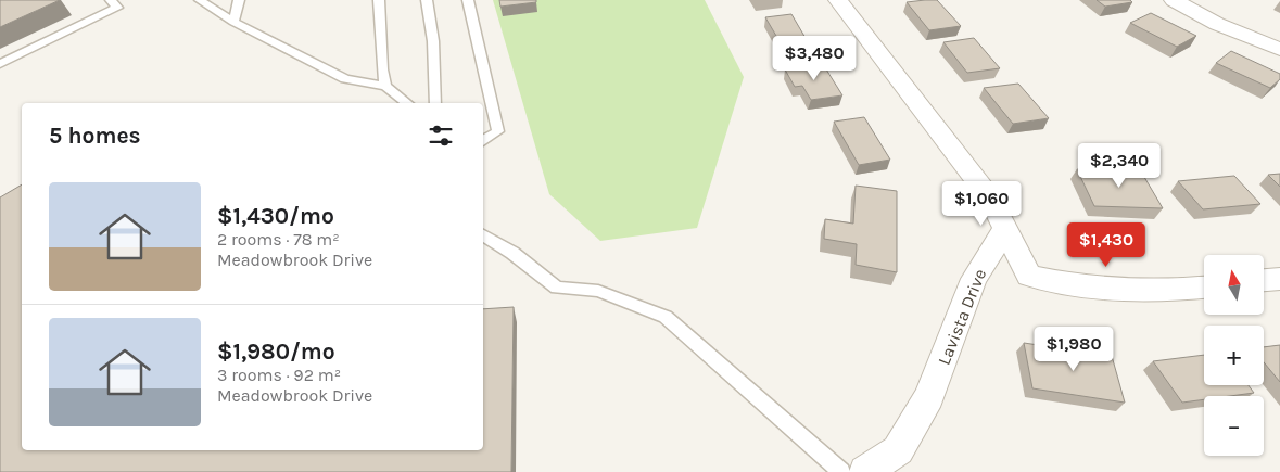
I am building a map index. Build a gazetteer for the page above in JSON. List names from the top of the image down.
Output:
{
  "streets": {
    "street": ["Lavista Drive"]
  },
  "north": "top",
  "page": {
    "price": [
      "$3,480",
      "$2,340",
      "$1,060",
      "$1,430",
      "$1,980"
    ],
    "heading": "5 homes",
    "list": [
      {
        "name": "$1,430/mo",
        "note": "2 rooms · 78 m² · Meadowbrook Drive"
      },
      {
        "name": "$1,980/mo",
        "note": "3 rooms · 92 m² · Meadowbrook Drive"
      }
    ],
    "map_buttons": ["+", "−"]
  }
}
